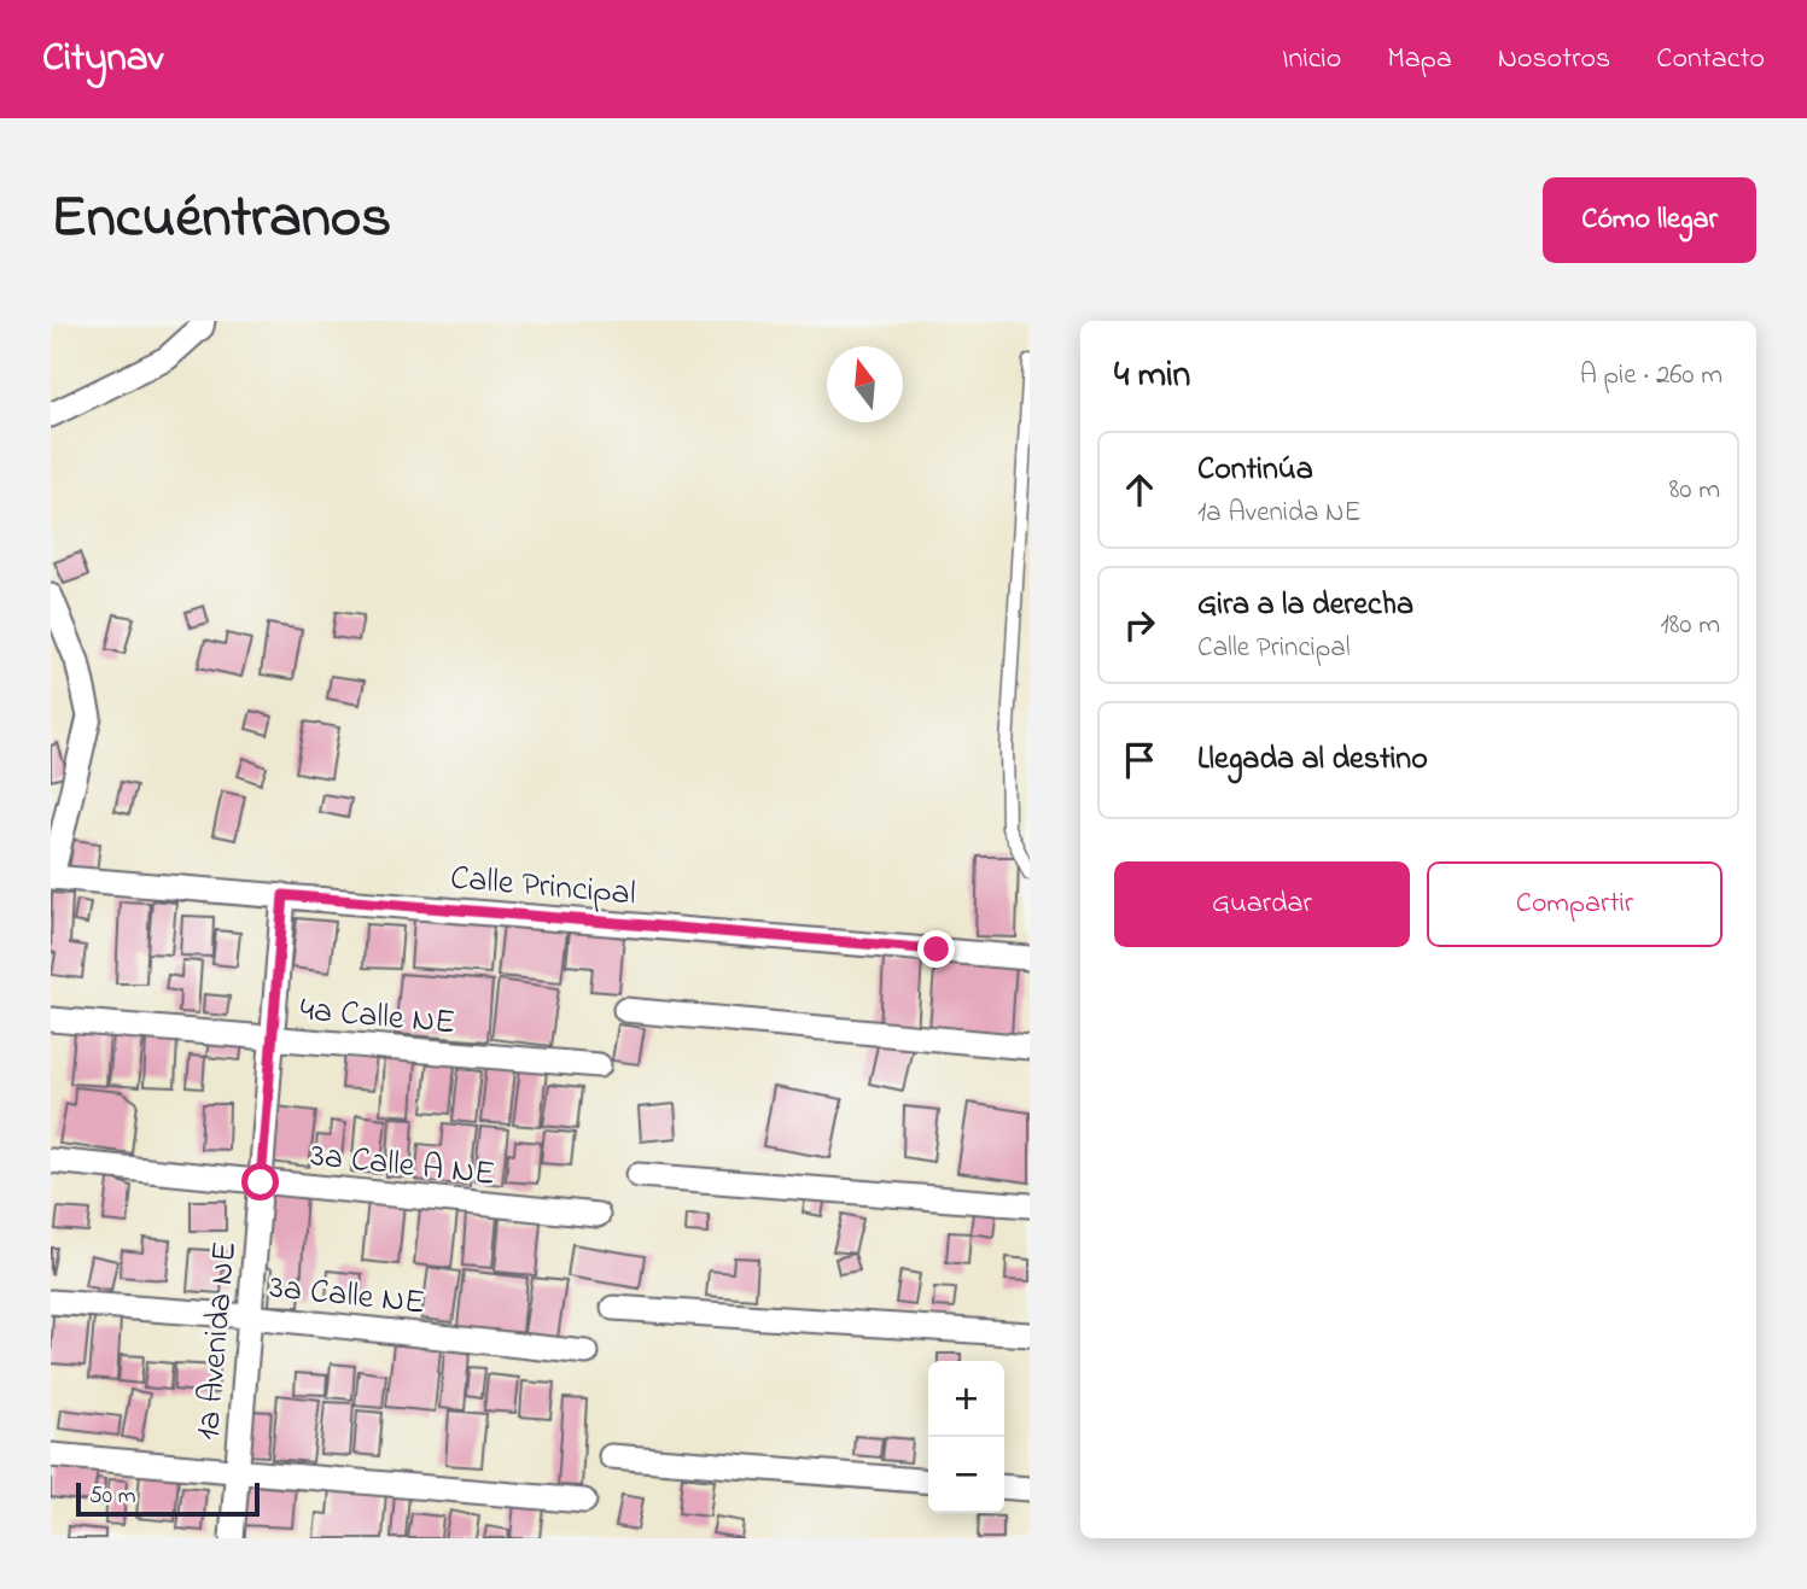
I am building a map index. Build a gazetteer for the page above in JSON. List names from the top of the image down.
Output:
{
  "streets": {
    "street": [
      "Calle Principal",
      "4a Calle NE",
      "3a Calle A NE",
      "3a Calle NE",
      "1a Avenida NE"
    ]
  },
  "crossings": [
    ["Calle Principal", "1a Avenida NE"],
    ["4a Calle NE", "1a Avenida NE"],
    ["3a Calle A NE", "1a Avenida NE"],
    ["3a Calle NE", "1a Avenida NE"]
  ],
  "scale_bar": "50 m",
  "north": "top",
  "page": {
    "header": "Citynav",
    "nav": [
      "Inicio",
      "Mapa",
      "Nosotros",
      "Contacto"
    ],
    "title": "Encuéntranos",
    "buttons": [
      "Cómo llegar",
      ["Guardar", "Compartir"]
    ],
    "heading": ["4 min", "A pie · 260 m"],
    "list": [
      ["Continúa", "1a Avenida NE", "80 m"],
      ["Gira a la derecha", "Calle Principal", "180 m"],
      "Llegada al destino"
    ],
    "map_buttons": ["+", "−"],
    "scale": "50 m"
  }
}
